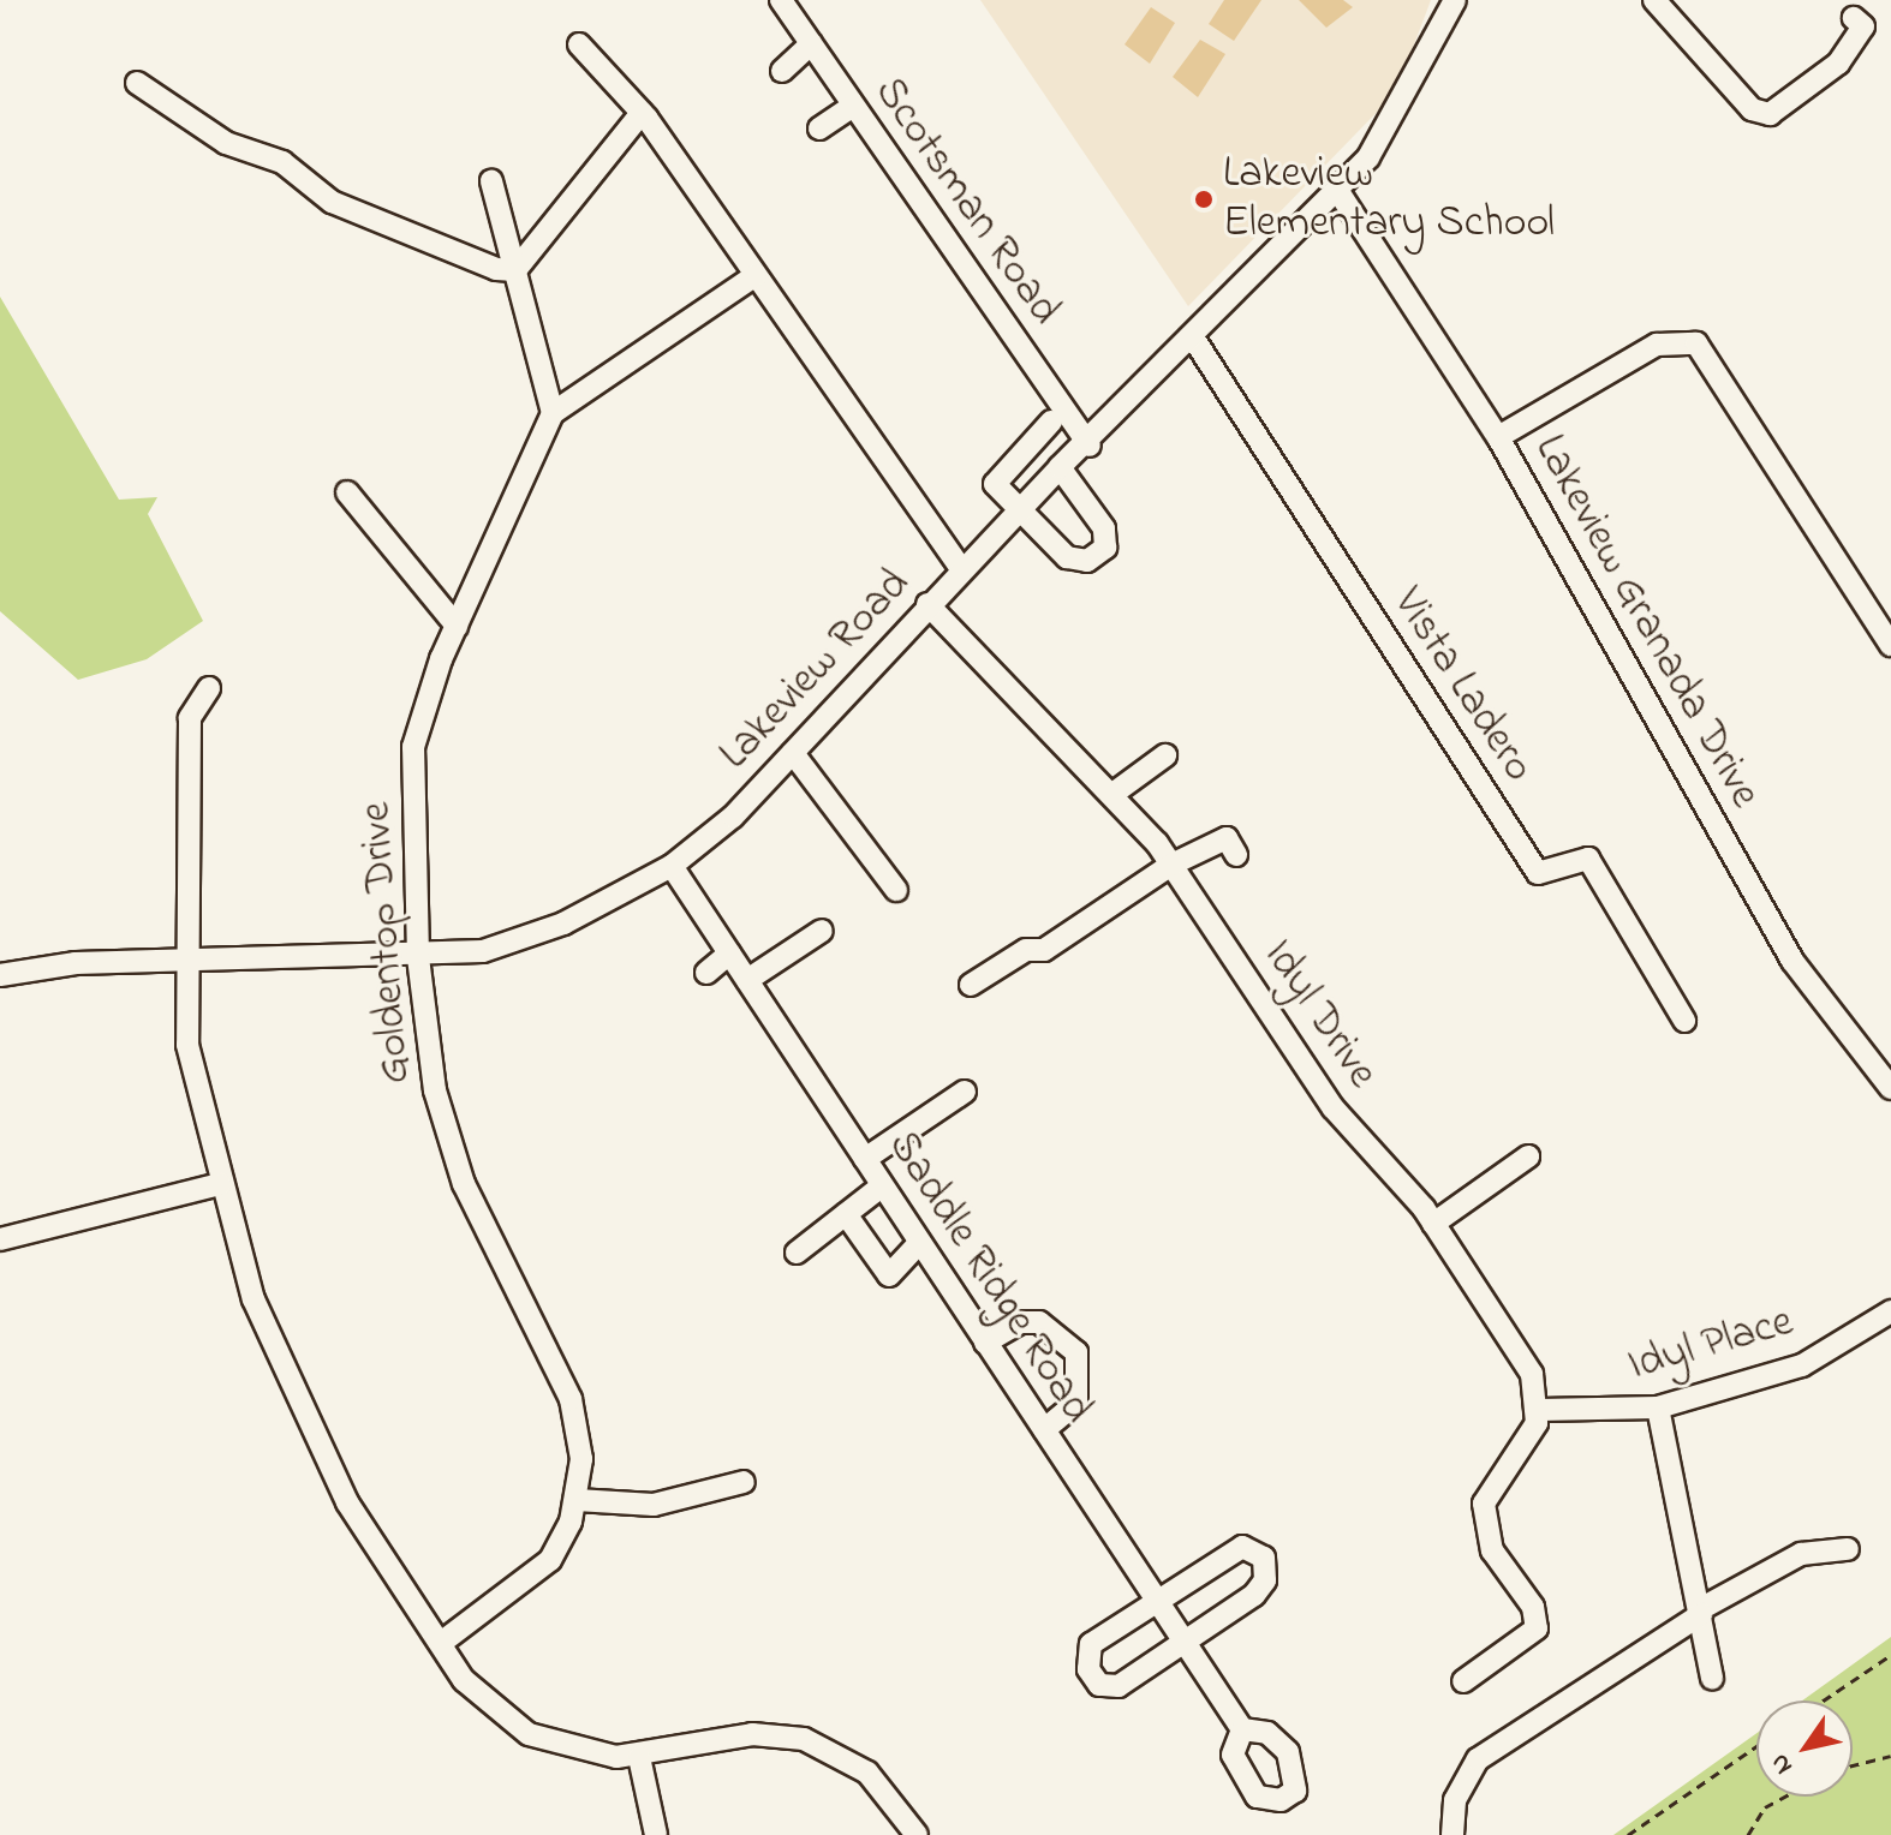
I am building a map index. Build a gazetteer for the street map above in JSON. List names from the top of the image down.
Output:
{
  "streets": {
    "street": [
      "Scotsman Road",
      "Lakeview Granada Drive",
      "Lakeview Road",
      "Vista Ladero",
      "Goldentop Drive",
      "Idyl Drive",
      "Saddle Ridge Road",
      "Idyl Place"
    ]
  },
  "crossings": [
    ["Scotsman Road", "Lakeview Road"],
    ["Lakeview Granada Drive", "Lakeview Road"],
    ["Lakeview Road", "Vista Ladero"],
    ["Lakeview Road", "Goldentop Drive"],
    ["Lakeview Road", "Idyl Drive"],
    ["Lakeview Road", "Saddle Ridge Road"],
    ["Idyl Drive", "Idyl Place"]
  ],
  "places": ["Lakeview Elementary School"],
  "north": "bottom left"
}
